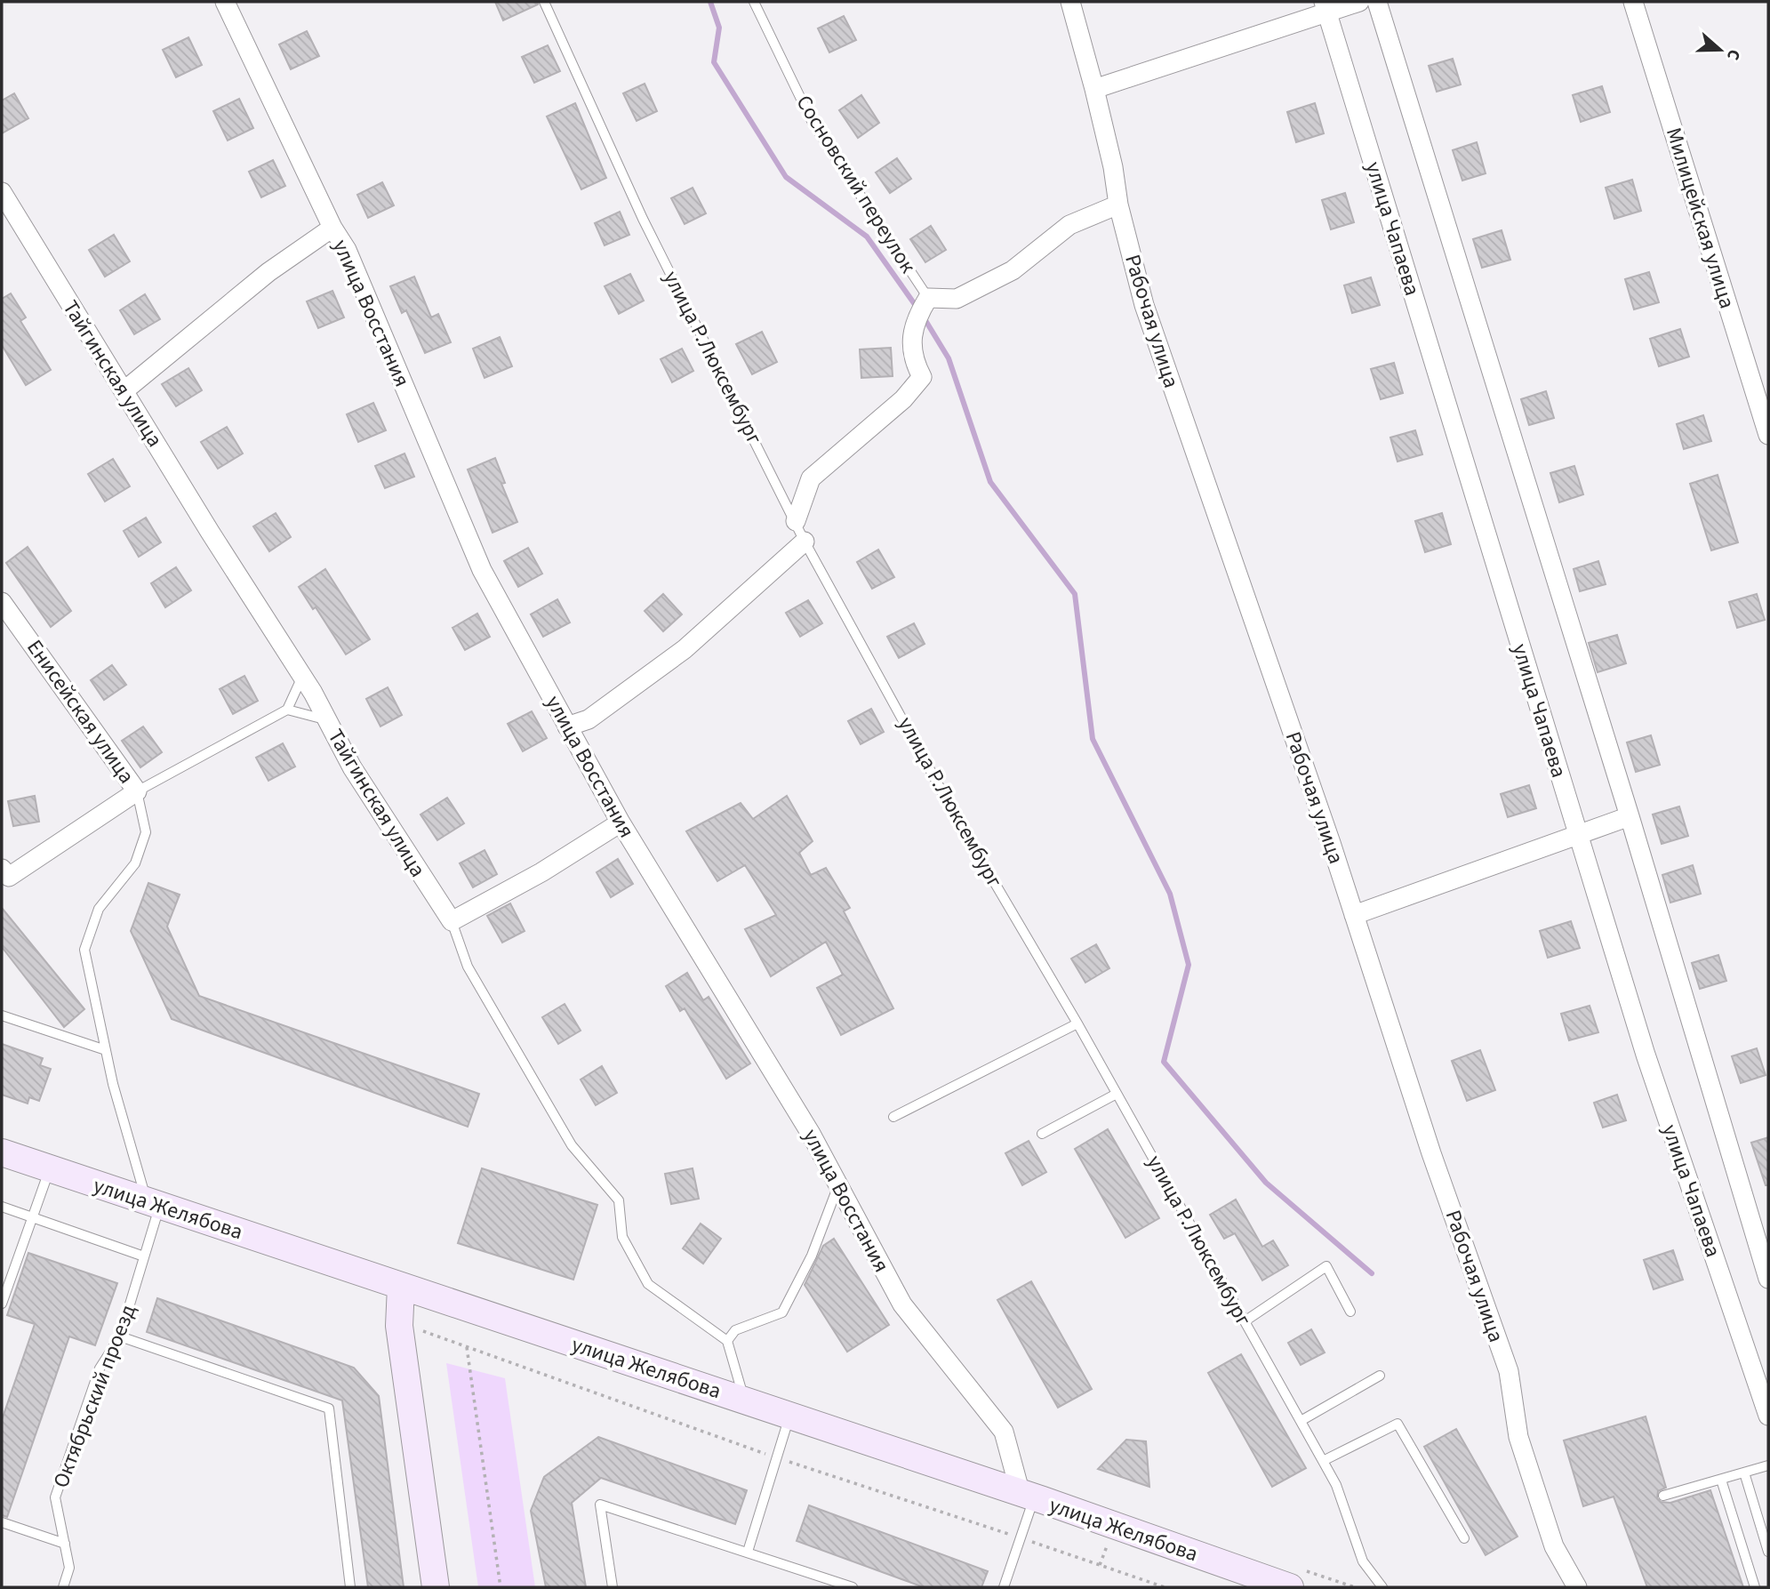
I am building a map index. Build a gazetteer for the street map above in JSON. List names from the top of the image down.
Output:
{
  "streets": {
    "street": [
      "Милицейская улица",
      "улица Чапаева",
      "улица Восстания",
      "Рабочая улица",
      "Тайгинская улица",
      "Енисейская улица",
      "улица Желябова"
    ],
    "lane": ["Сосновский переулок", "улица Р.Люксембург", "Октябрьский проезд"]
  },
  "crossings": [
    ["улица Восстания", "улица Желябова"],
    ["улица Желябова", "Октябрьский проезд"]
  ],
  "north": "right"
}
